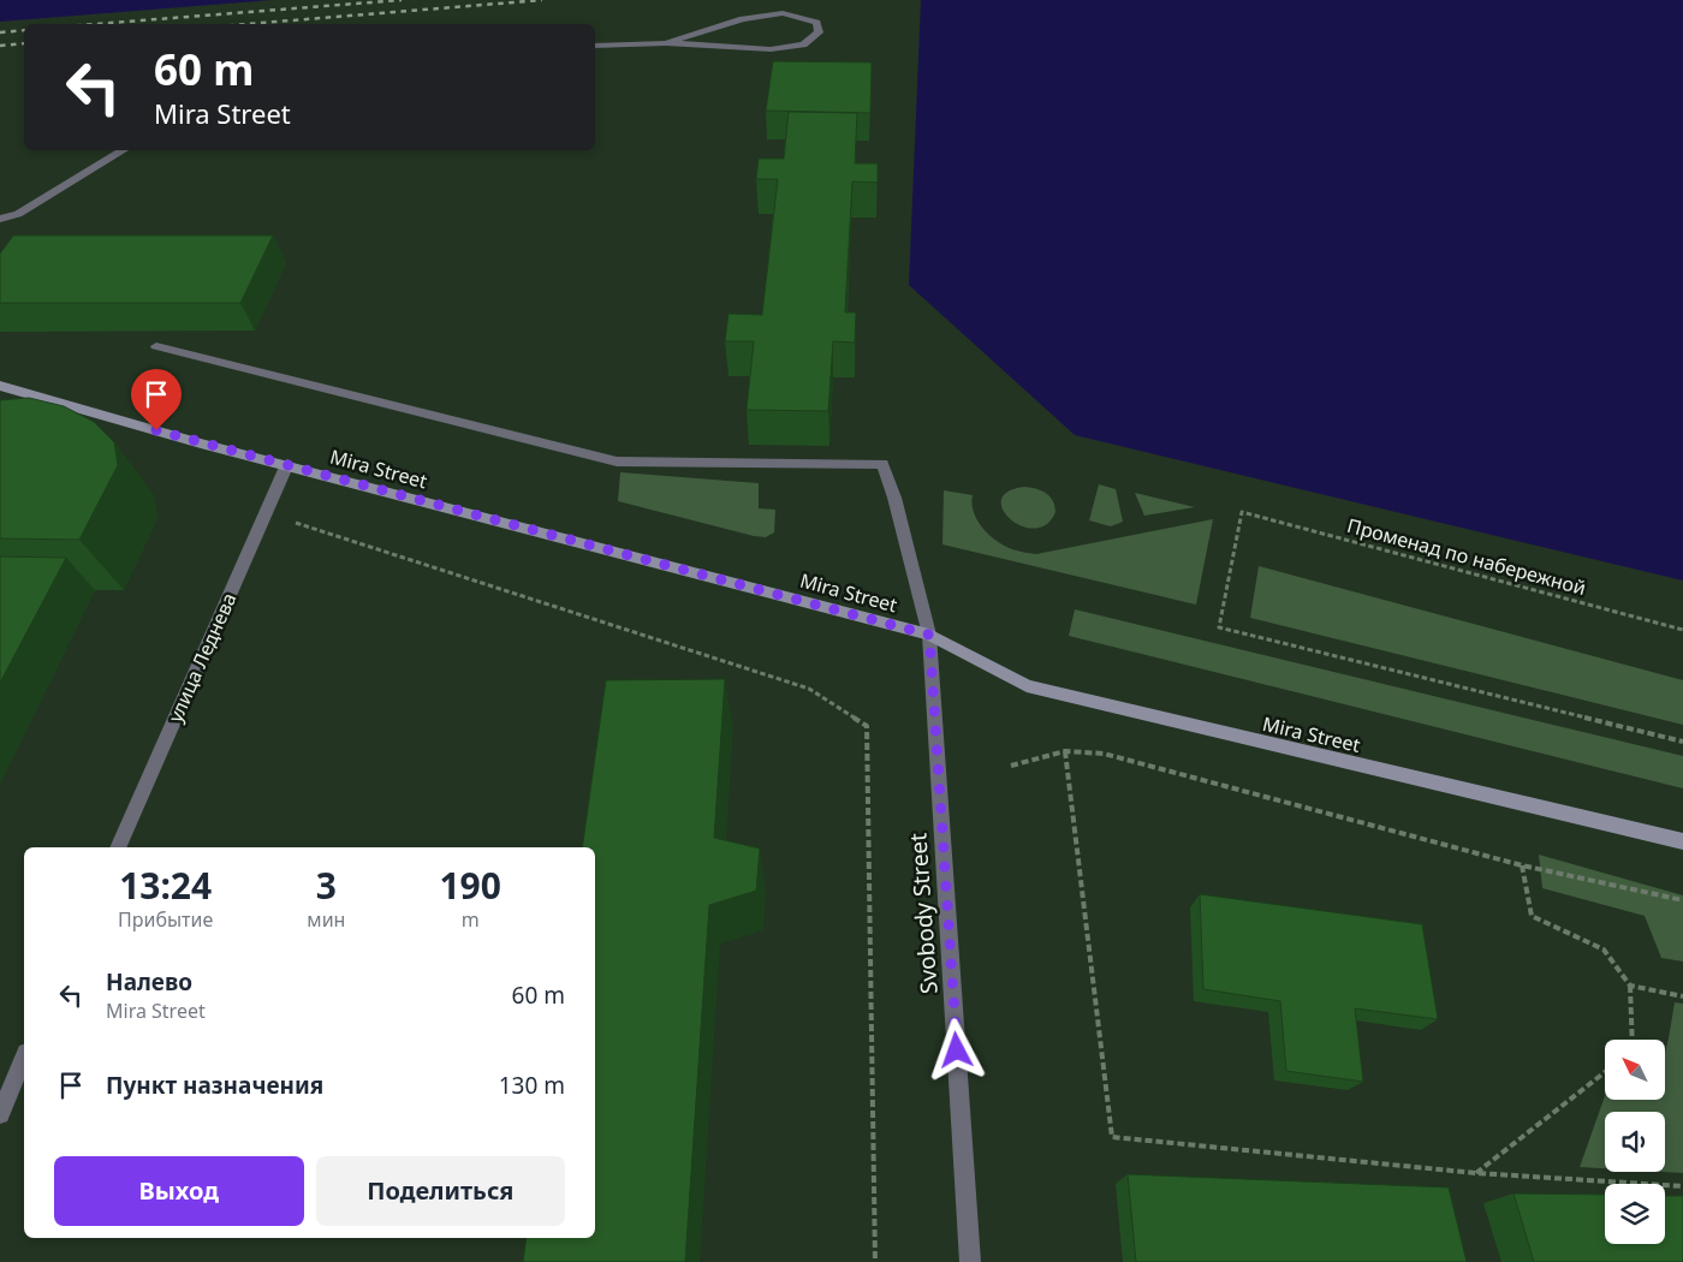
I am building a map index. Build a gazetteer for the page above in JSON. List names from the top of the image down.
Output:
{
  "streets": {
    "street": ["Mira Street", "улица Леднева", "Svobody Street"],
    "path": ["Променад по набережной"]
  },
  "crossings": [
    ["Mira Street", "улица Леднева"],
    ["Mira Street", "Svobody Street"]
  ],
  "north": "top left",
  "page": {
    "turn": ["60 m", "Mira Street"],
    "eta": [
      "13:24",
      "Прибытие",
      "3",
      "мин",
      "190",
      "m"
    ],
    "list": [
      {
        "name": "Налево",
        "note": "Mira Street",
        "value": "60 m"
      },
      {
        "name": "Пункт назначения",
        "value": "130 m"
      }
    ],
    "buttons": ["Выход", "Поделиться"]
  }
}
